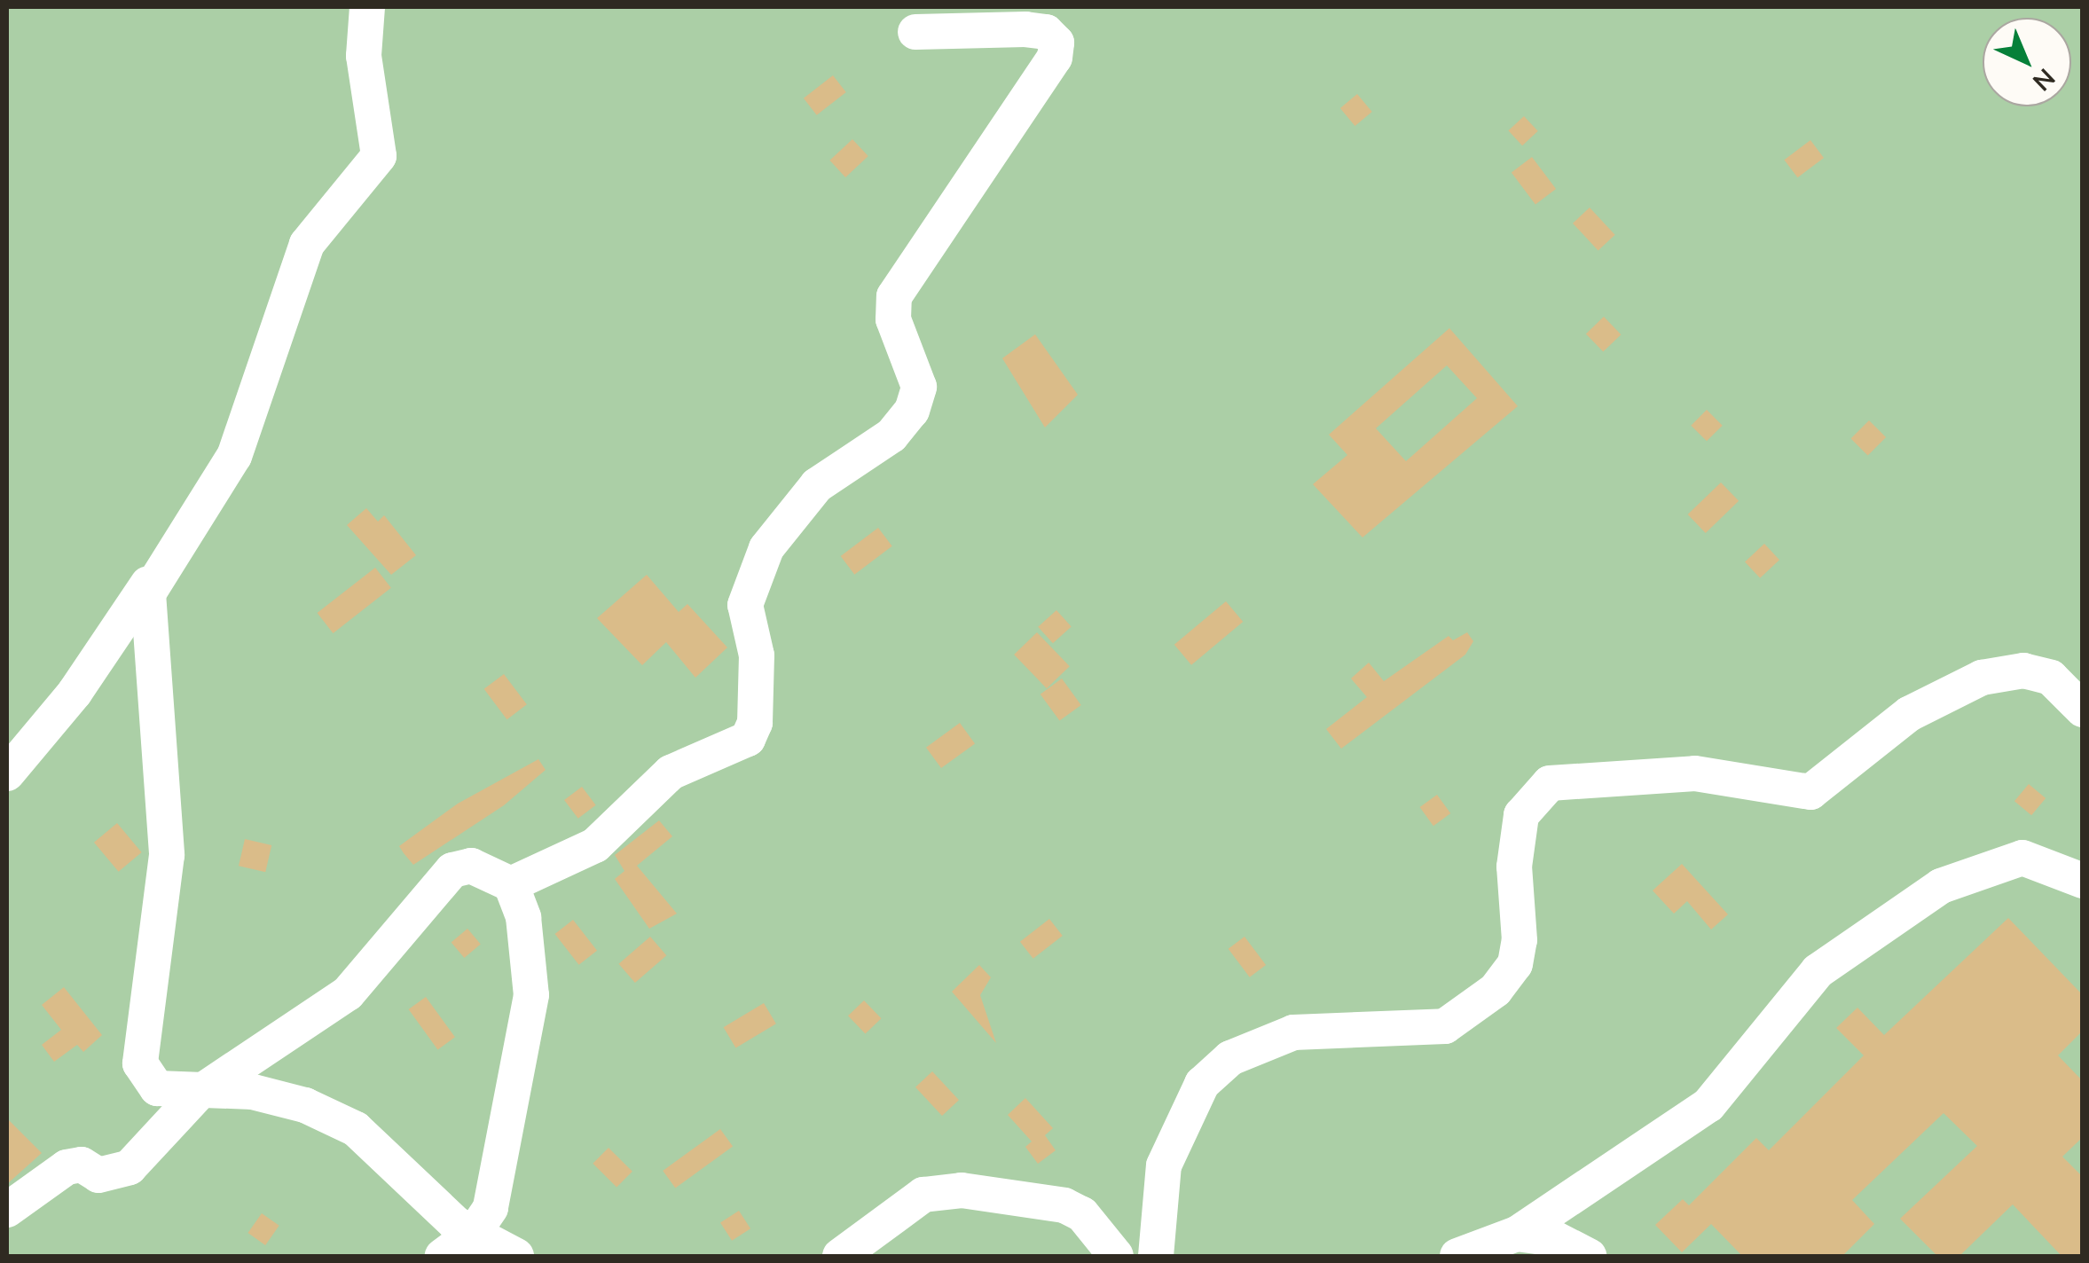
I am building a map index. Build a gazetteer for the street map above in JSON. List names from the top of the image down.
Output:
{
  "north": "bottom right"
}
